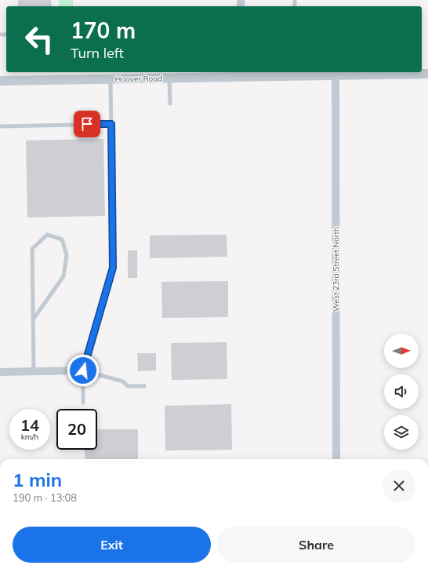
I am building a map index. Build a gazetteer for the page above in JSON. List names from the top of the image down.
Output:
{
  "streets": {
    "street": ["Hoover Road", "West 23rd Street North"]
  },
  "crossings": [
    ["Hoover Road", "West 23rd Street North"]
  ],
  "north": "right",
  "page": {
    "turn": ["170 m", "Turn left"],
    "speed": "14 km/h",
    "limit": "20",
    "heading": ["1 min", "190 m · 13:08"],
    "buttons": ["Exit", "Share"]
  }
}
